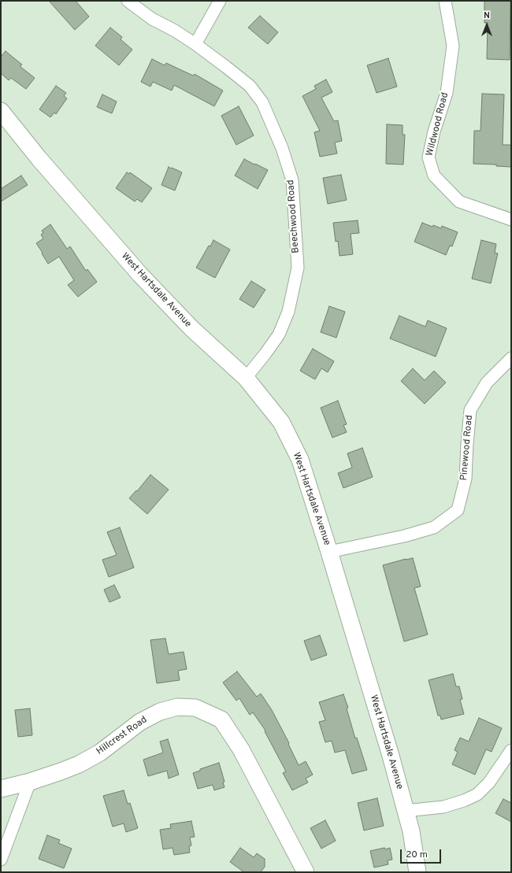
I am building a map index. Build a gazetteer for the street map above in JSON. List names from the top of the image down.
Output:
{
  "streets": {
    "main road": ["West Hartsdale Avenue", "Hillcrest Road"],
    "street": ["Wildwood Road", "Beechwood Road", "Pinewood Road"]
  },
  "crossings": [
    ["Beechwood Road", "West Hartsdale Avenue"],
    ["West Hartsdale Avenue", "Pinewood Road"]
  ],
  "scale_bar": "20 m",
  "north": "top"
}
